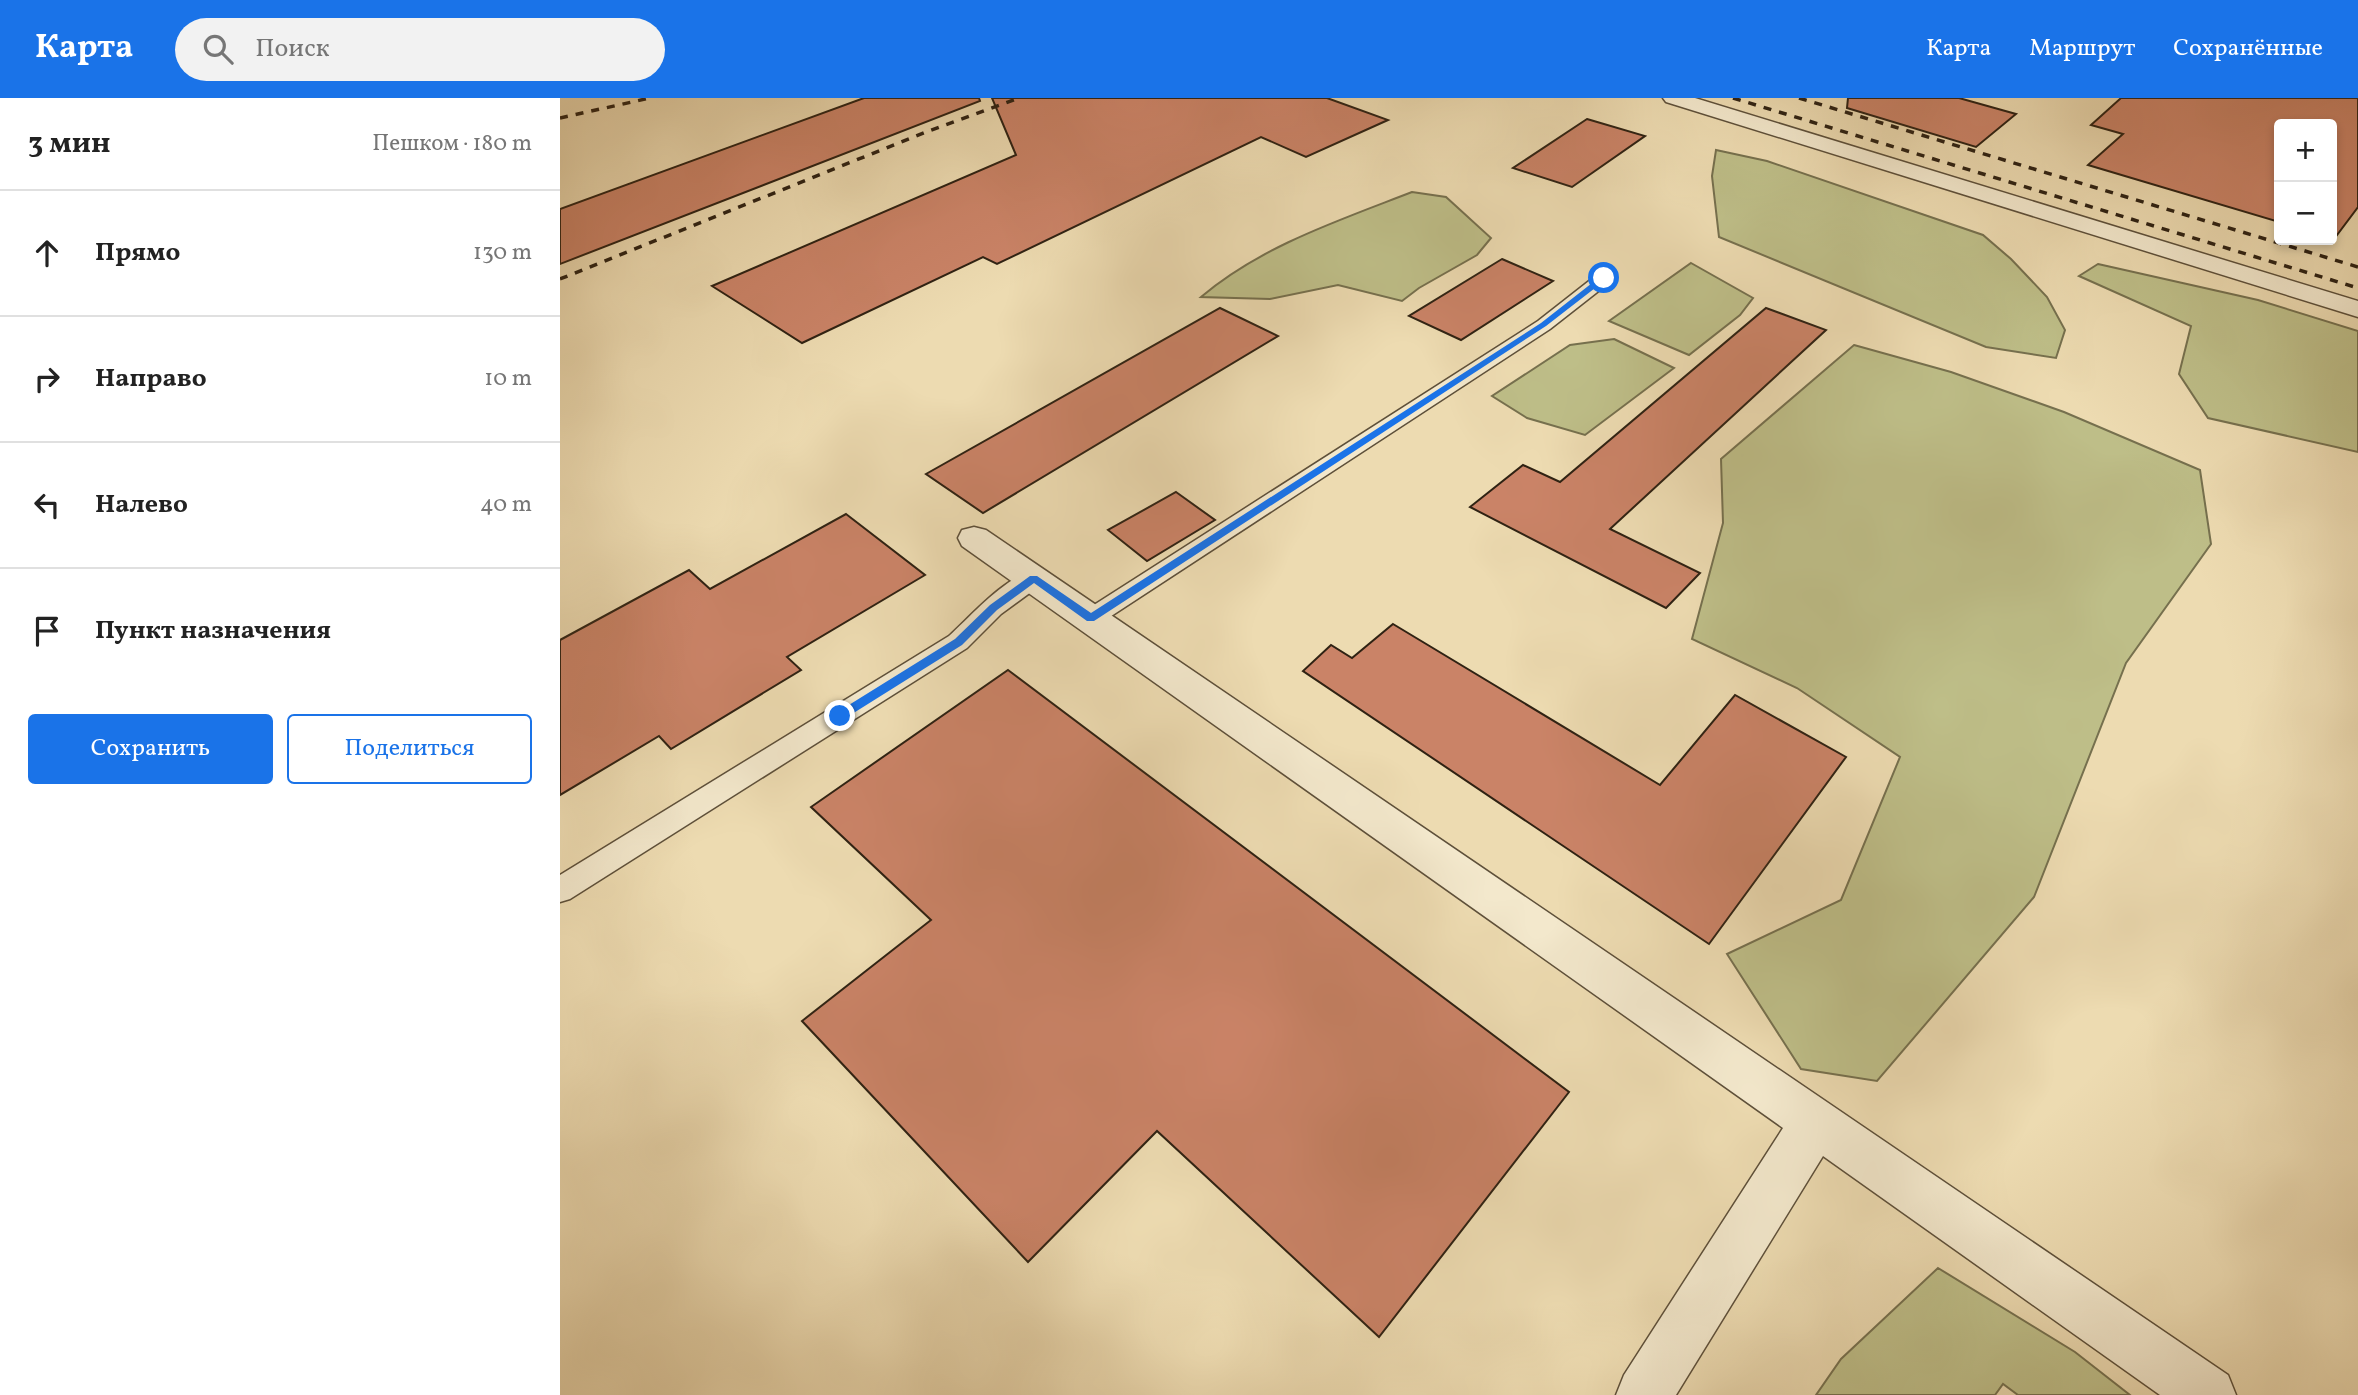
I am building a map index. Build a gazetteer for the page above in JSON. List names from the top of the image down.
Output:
{
  "page": {
    "header": "Карта",
    "search": "Поиск",
    "nav": ["Карта", "Маршрут", "Сохранённые"],
    "heading": ["3 мин", "Пешком · 180 m"],
    "map_buttons": ["+", "−"],
    "list": [
      ["Прямо", "130 m"],
      ["Направо", "10 m"],
      ["Налево", "40 m"],
      "Пункт назначения"
    ],
    "buttons": ["Сохранить", "Поделиться"]
  }
}
